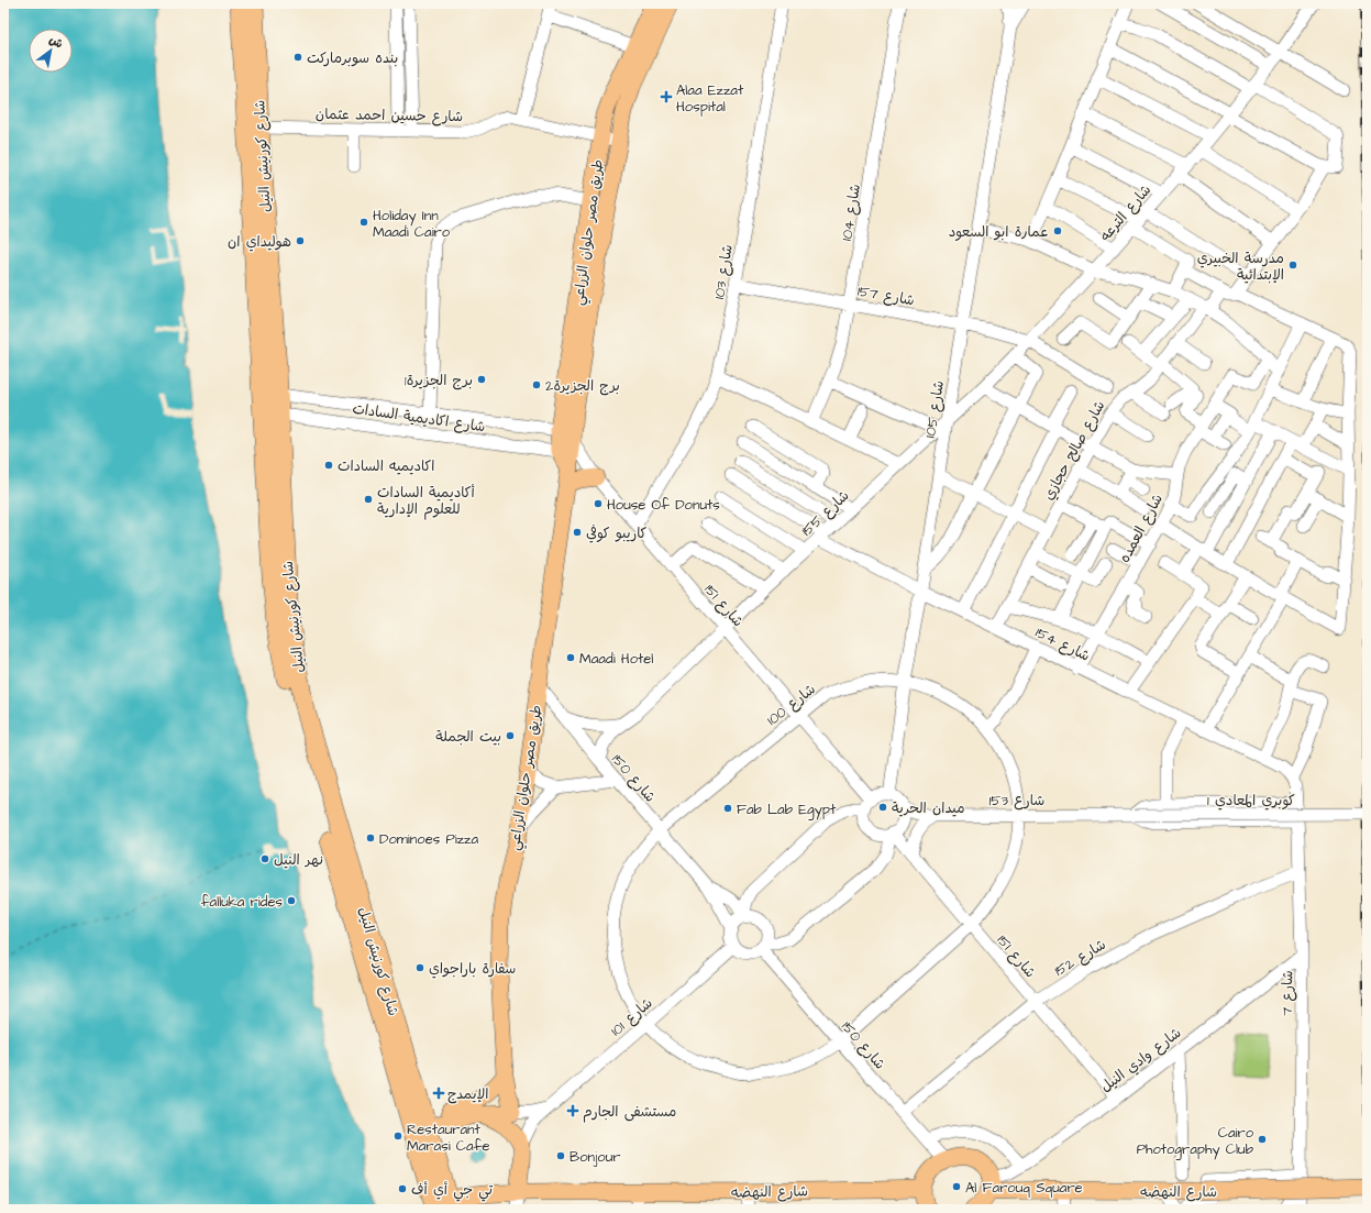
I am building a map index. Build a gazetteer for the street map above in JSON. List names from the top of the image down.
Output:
{
  "streets": {
    "highway": ["شارع كورنيش النيل"],
    "main road": ["طريق مصر حلوان الزراعي", "شارع النهضه"],
    "street": [
      "شارع حسين احمد عثمان",
      "شارع 104",
      "شارع الترعه",
      "شارع 103",
      "شارع 157",
      "شارع 105",
      "شارع اكاديمية السادات",
      "شارع صالح حجازي",
      "شارع 155",
      "شارع العمده",
      "شارع 151",
      "شارع 154",
      "شارع 100",
      "شارع 150",
      "شارع 153",
      "كوبري المعادي 1",
      "شارع 152",
      "شارع 7",
      "شارع 101",
      "شارع وادي النيل"
    ]
  },
  "crossings": [
    ["شارع حسين احمد عثمان", "شارع كورنيش النيل"],
    ["شارع حسين احمد عثمان", "طريق مصر حلوان الزراعي"],
    ["شارع كورنيش النيل", "شارع اكاديمية السادات"],
    ["شارع كورنيش النيل", "شارع النهضه"],
    ["شارع 104", "شارع 157"],
    ["شارع الترعه", "شارع 157"],
    ["شارع الترعه", "شارع 105"],
    ["شارع الترعه", "شارع 155"],
    ["طريق مصر حلوان الزراعي", "شارع اكاديمية السادات"],
    ["طريق مصر حلوان الزراعي", "شارع 151"],
    ["طريق مصر حلوان الزراعي", "شارع 150"],
    ["طريق مصر حلوان الزراعي", "شارع 101"],
    ["شارع 103", "شارع 157"],
    ["شارع 103", "شارع 151"],
    ["شارع 157", "شارع 105"],
    ["شارع 105", "شارع 155"],
    ["شارع 105", "شارع 151"],
    ["شارع 105", "شارع 154"],
    ["شارع 105", "شارع 100"],
    ["شارع 105", "شارع 153"],
    ["شارع اكاديمية السادات", "شارع 151"],
    ["شارع صالح حجازي", "شارع 154"],
    ["شارع 155", "شارع 151"],
    ["شارع 155", "شارع 154"],
    ["شارع العمده", "شارع 154"],
    ["شارع 151", "شارع 100"],
    ["شارع 151", "شارع 153"],
    ["شارع 151", "شارع 152"],
    ["شارع 151", "شارع وادي النيل"],
    ["شارع 154", "شارع 7"],
    ["شارع 100", "شارع 150"],
    ["شارع 100", "شارع 153"],
    ["شارع 100", "شارع 101"],
    ["شارع 150", "شارع 152"],
    ["شارع 150", "شارع 101"],
    ["شارع 153", "كوبري المعادي 1"],
    ["شارع 153", "شارع 7"],
    ["شارع 152", "شارع 7"],
    ["شارع 7", "شارع وادي النيل"],
    ["شارع 7", "شارع النهضه"],
    ["شارع وادي النيل", "شارع النهضه"]
  ],
  "places": {
    "other": [
      "بنده سوبرماركت",
      "Holiday Inn Maadi Cairo",
      "عمارة ابو السعود",
      "هوليداي ان",
      "مدرسة الخبيري الإبتدائية",
      "برج الجزيرة1",
      "برج الجزيرة2",
      "اكاديميه السادات",
      "أكاديمية السادات للعلوم الإدارية",
      "House Of Donuts",
      "كاريبو كوفي",
      "Maadi Hotel",
      "بيت الجملة",
      "ميدان الحرية",
      "Fab Lab Egypt",
      "Dominoes Pizza",
      "نهر النيل",
      "falluka rides",
      "سفارة باراجواي",
      "Restaurant Marasi Cafe",
      "Cairo Photography Club",
      "Bonjour",
      "Al Farouq Square",
      "تي جي أي أف"
    ],
    "health": ["Alaa Ezzat Hospital", "الإيمدج", "مستشفى الجارم"]
  },
  "north": "top right"
}
